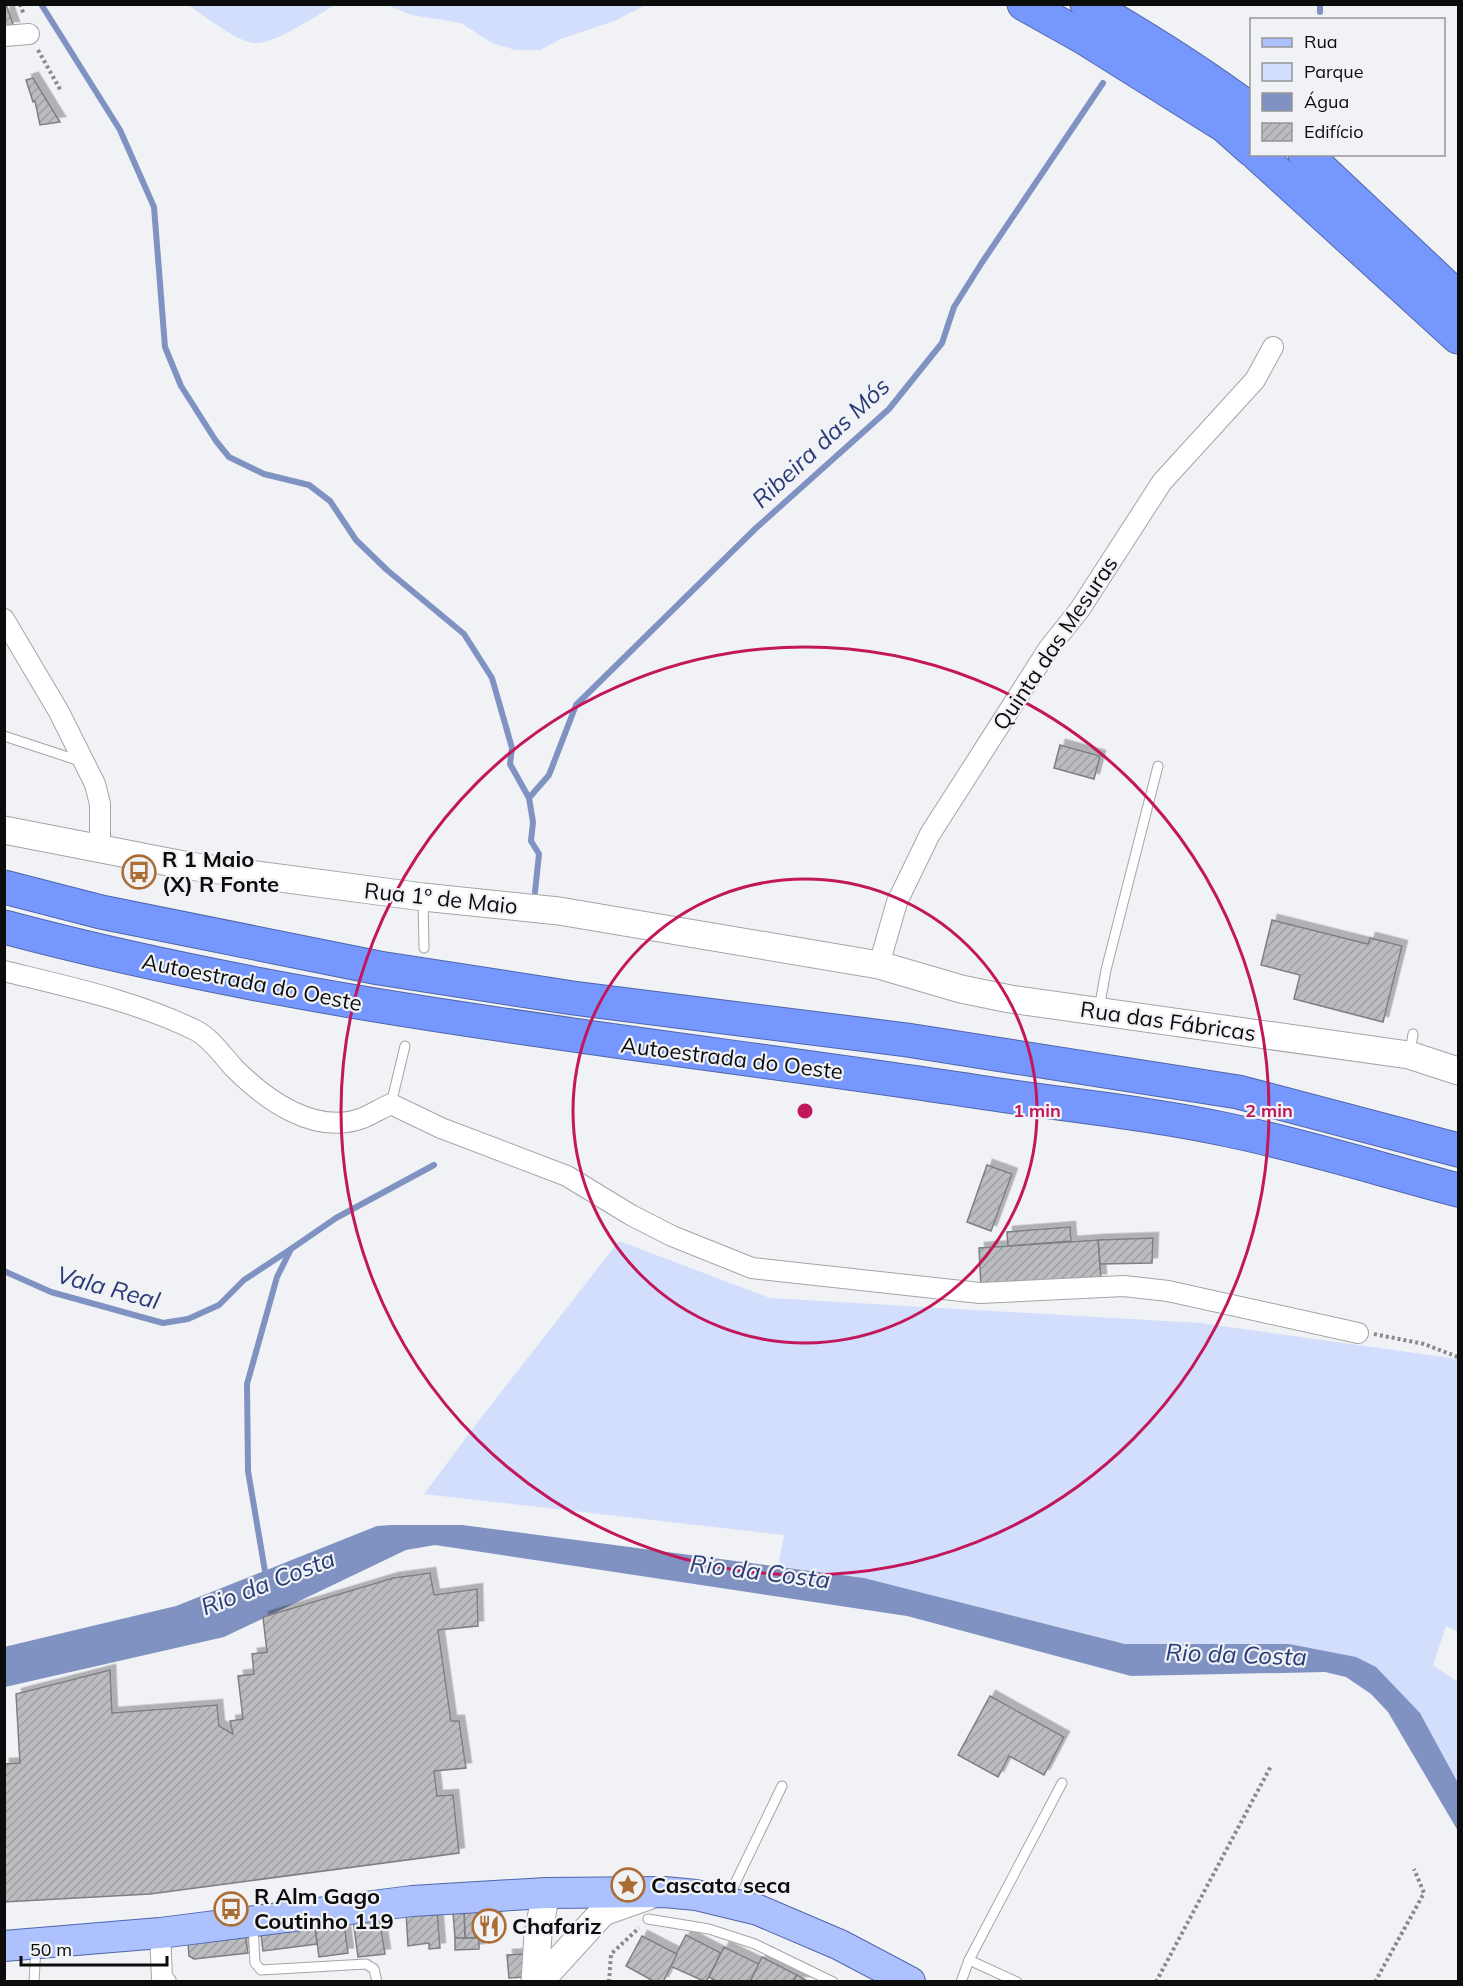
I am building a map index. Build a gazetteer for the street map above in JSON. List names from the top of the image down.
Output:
{
  "streets": {
    "highway": ["Autoestrada do Oeste"],
    "street": ["Quinta das Mesuras", "Rua 1º de Maio", "Rua das Fábricas"]
  },
  "crossings": [
    ["Quinta das Mesuras", "Rua 1º de Maio"],
    ["Quinta das Mesuras", "Rua das Fábricas"],
    ["Rua 1º de Maio", "Rua das Fábricas"]
  ],
  "water": ["Ribeira das Mós", "Vala Real", "Rio da Costa"],
  "places": {
    "bus stop": ["R 1 Maio (X) R Fonte", "R Alm Gago Coutinho 119"],
    "place": ["Cascata seca"],
    "restaurant": ["Chafariz"]
  },
  "legend": [
    "Rua",
    "Parque",
    "Água",
    "Edifício"
  ],
  "scale_bar": "50 m",
  "rings": ["1 min", "2 min"]
}
